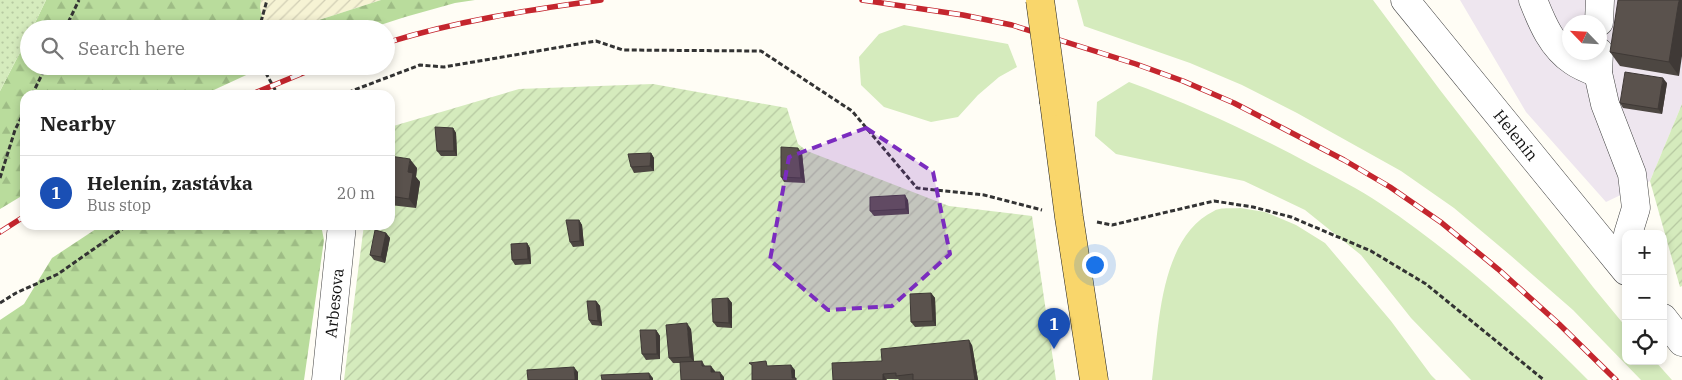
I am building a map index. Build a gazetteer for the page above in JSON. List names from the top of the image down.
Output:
{
  "streets": {
    "street": ["Helenín", "Arbesova"]
  },
  "north": "top left",
  "page": {
    "search": "Search here",
    "heading": "Nearby",
    "list": [
      {
        "mark": "1",
        "name": "Helenín, zastávka",
        "note": "Bus stop",
        "value": "20 m"
      }
    ],
    "map_buttons": ["+", "−"],
    "pins": "1"
  }
}
